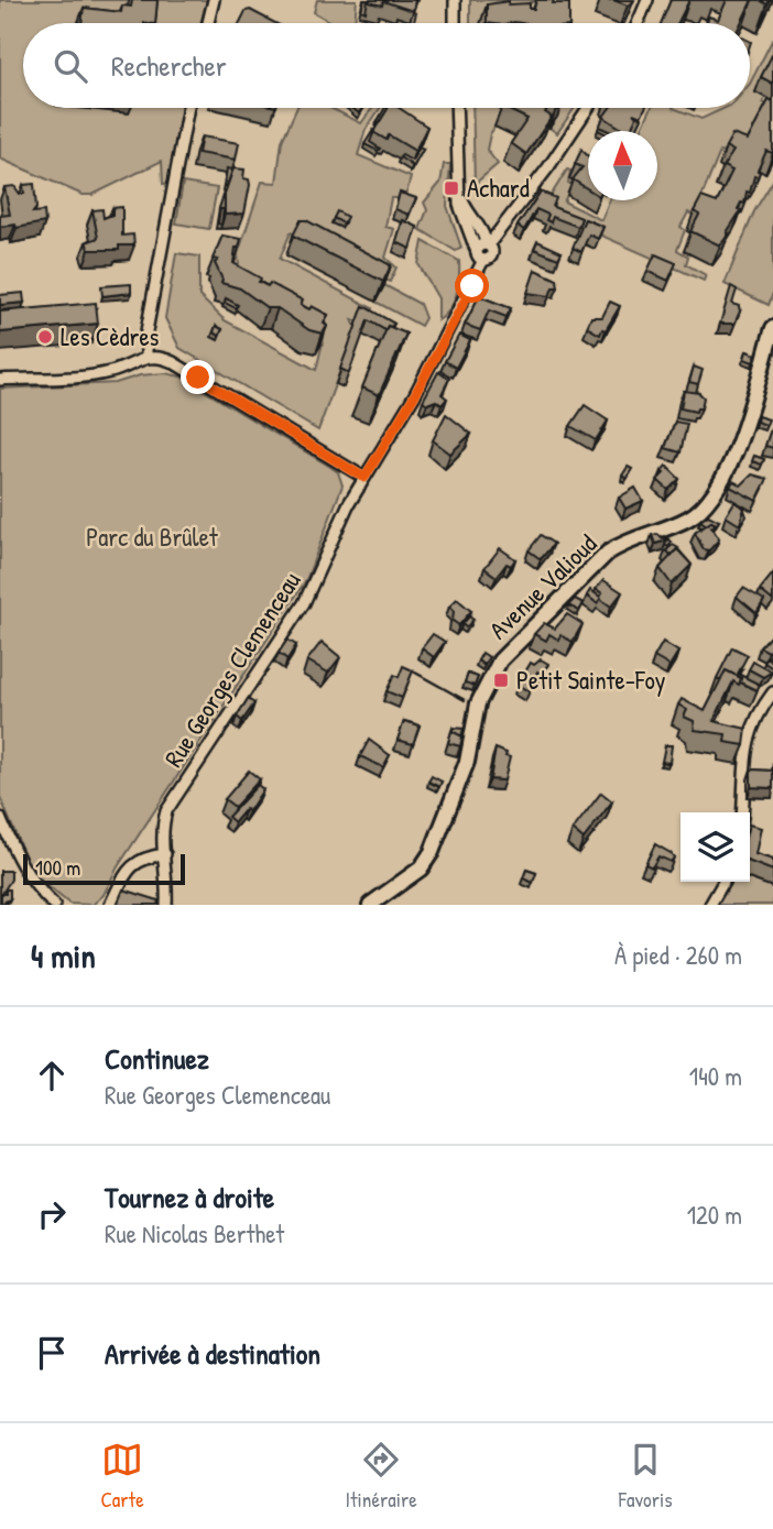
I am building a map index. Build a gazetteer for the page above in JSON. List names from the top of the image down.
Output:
{
  "streets": {
    "main road": ["Avenue Valioud"],
    "street": ["Rue Georges Clemenceau"]
  },
  "parks": ["Parc du Brûlet"],
  "places": {
    "transit": ["Achard", "Petit Sainte-Foy"],
    "other": ["Les Cèdres"]
  },
  "scale_bar": "100 m",
  "north": "top",
  "page": {
    "search": "Rechercher",
    "scale": "100 m",
    "heading": ["4 min", "À pied · 260 m"],
    "list": [
      ["Continuez", "Rue Georges Clemenceau", "140 m"],
      ["Tournez à droite", "Rue Nicolas Berthet", "120 m"],
      "Arrivée à destination"
    ],
    "nav": ["Carte", "Itinéraire", "Favoris"]
  }
}
